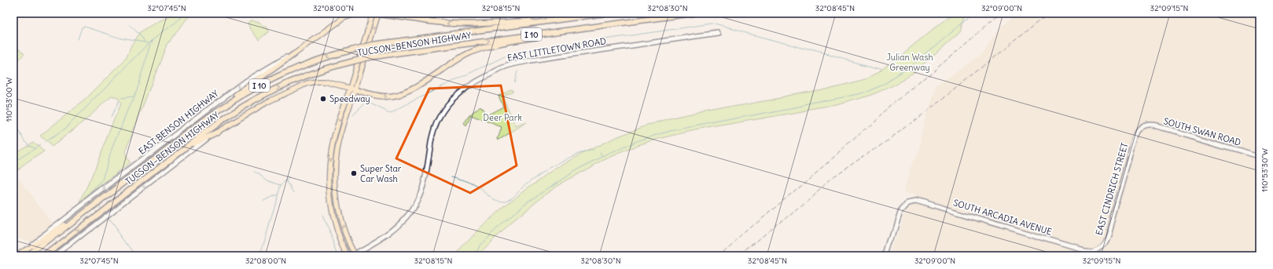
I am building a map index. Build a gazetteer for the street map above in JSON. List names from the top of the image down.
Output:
{
  "streets": {
    "highway": ["I 10", "TUCSON–BENSON HIGHWAY"],
    "main road": ["EAST BENSON HIGHWAY"],
    "street": [
      "EAST LITTLETOWN ROAD",
      "SOUTH SWAN ROAD",
      "EAST CINDRICH STREET",
      "SOUTH ARCADIA AVENUE"
    ]
  },
  "crossings": [
    ["SOUTH SWAN ROAD", "EAST CINDRICH STREET"],
    ["EAST CINDRICH STREET", "SOUTH ARCADIA AVENUE"]
  ],
  "parks": ["Julian Wash Greenway", "Deer Park"],
  "places": ["Speedway", "Super Star Car Wash"],
  "coordinates": [
    "32°07'45\"N",
    "32°08'00\"N",
    "32°08'15\"N",
    "32°08'30\"N",
    "32°08'45\"N",
    "32°09'00\"N",
    "32°09'15\"N",
    "110°53'00\"W",
    "110°53'30\"W"
  ]
}
